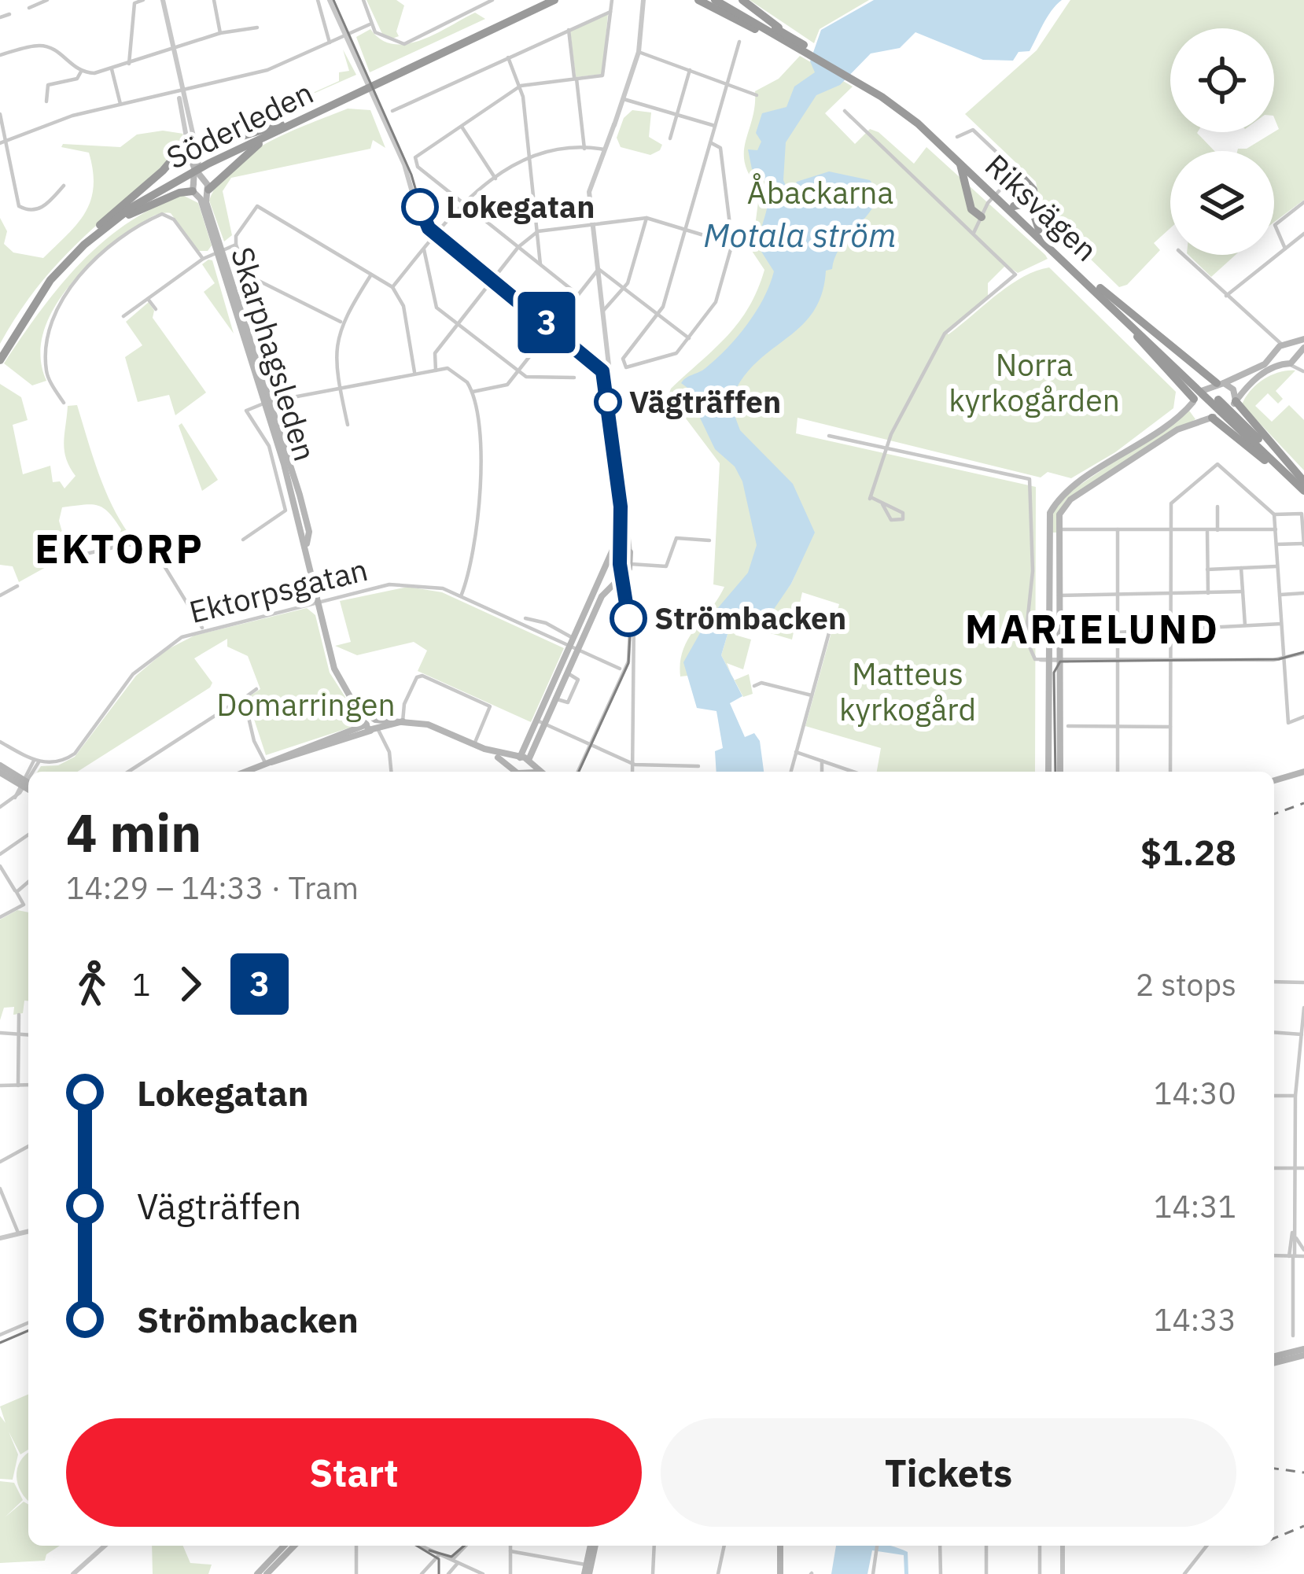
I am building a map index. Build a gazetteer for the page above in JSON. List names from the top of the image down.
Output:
{
  "streets": {
    "highway": ["Söderleden", "Riksvägen"],
    "main road": ["Skarphagsleden"],
    "street": ["Ektorpsgatan"]
  },
  "crossings": [
    ["Skarphagsleden", "Ektorpsgatan"]
  ],
  "districts": ["EKTORP", "MARIELUND"],
  "water": ["Motala ström"],
  "parks": [
    "Åbackarna",
    "Norra kyrkogården",
    "Matteus kyrkogård",
    "Domarringen"
  ],
  "places": ["Lokegatan", "Vägträffen", "Strömbacken"],
  "lines": ["tram line 3"],
  "page": {
    "on_map": "3",
    "heading": ["4 min", "14:29 – 14:33 · Tram", "$1.28"],
    "legs": ["1", "3", "2 stops"],
    "list": [
      {
        "name": "Lokegatan",
        "value": "14:30"
      },
      {
        "name": "Vägträffen",
        "value": "14:31"
      },
      {
        "name": "Strömbacken",
        "value": "14:33"
      }
    ],
    "buttons": ["Start", "Tickets"]
  }
}
